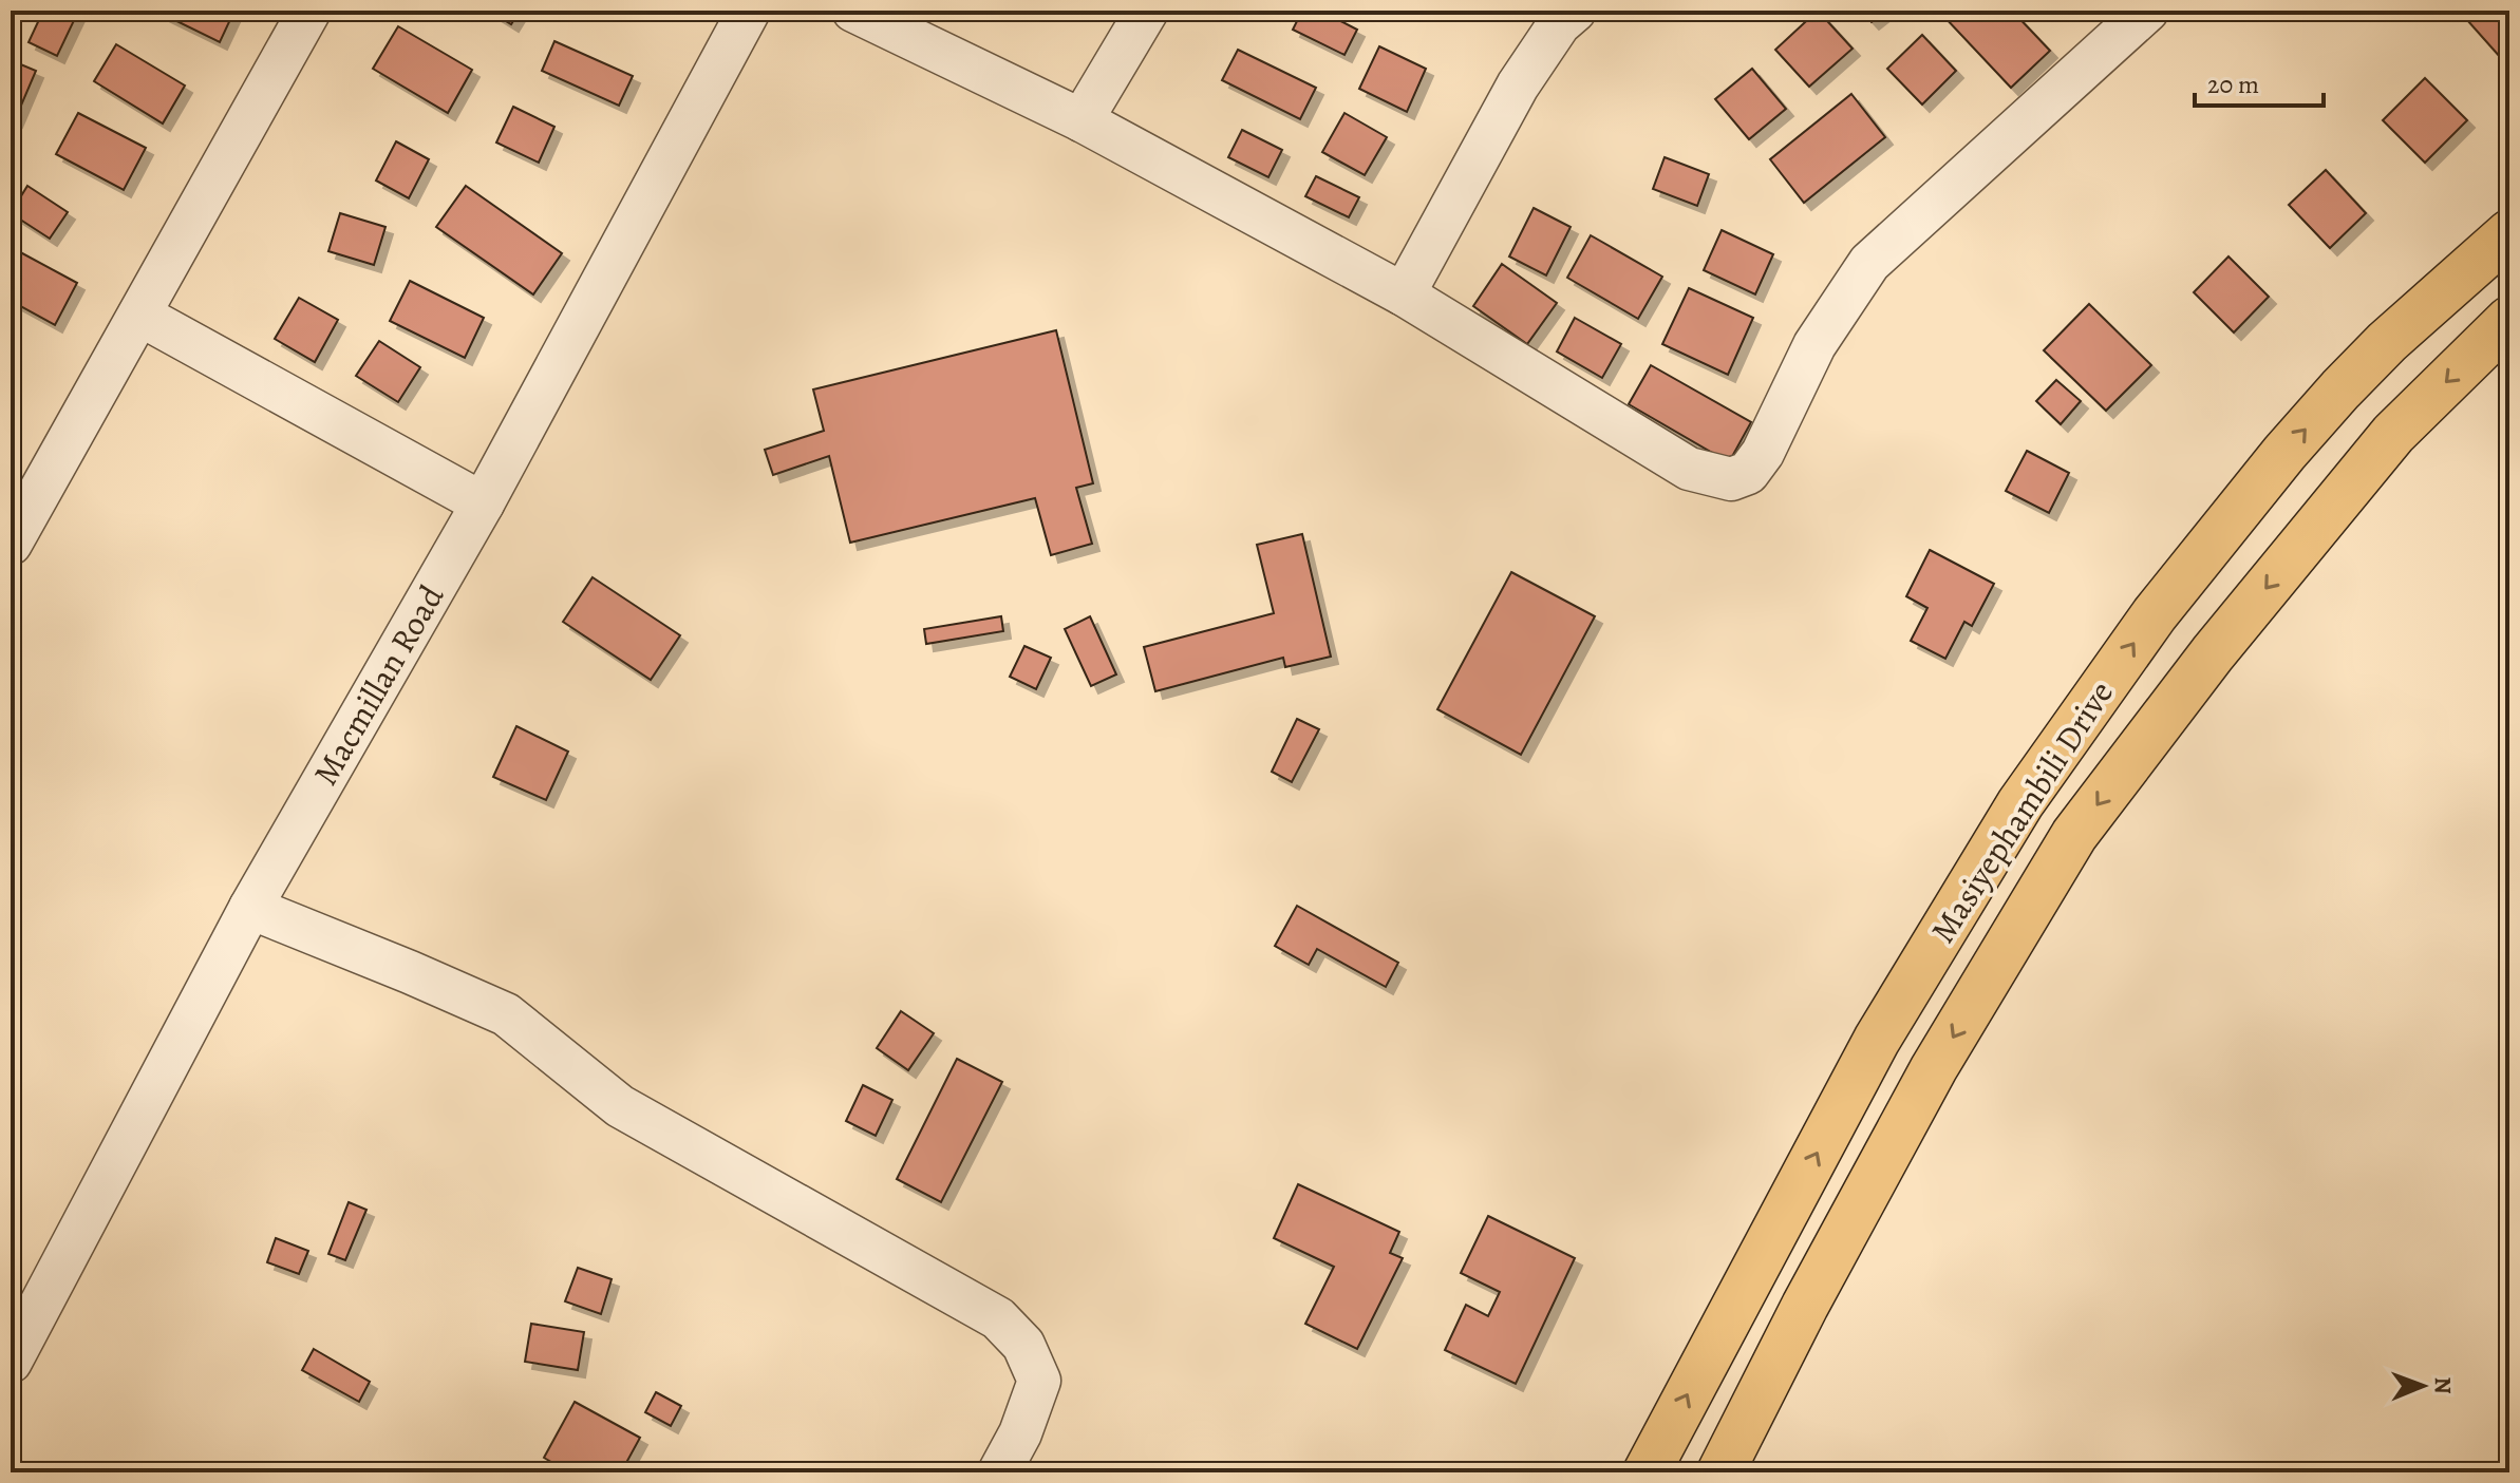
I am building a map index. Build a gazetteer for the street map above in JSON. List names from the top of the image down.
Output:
{
  "streets": {
    "main road": ["Masiyephambili Drive"],
    "street": ["Macmillan Road"]
  },
  "scale_bar": "20 m",
  "north": "right"
}
